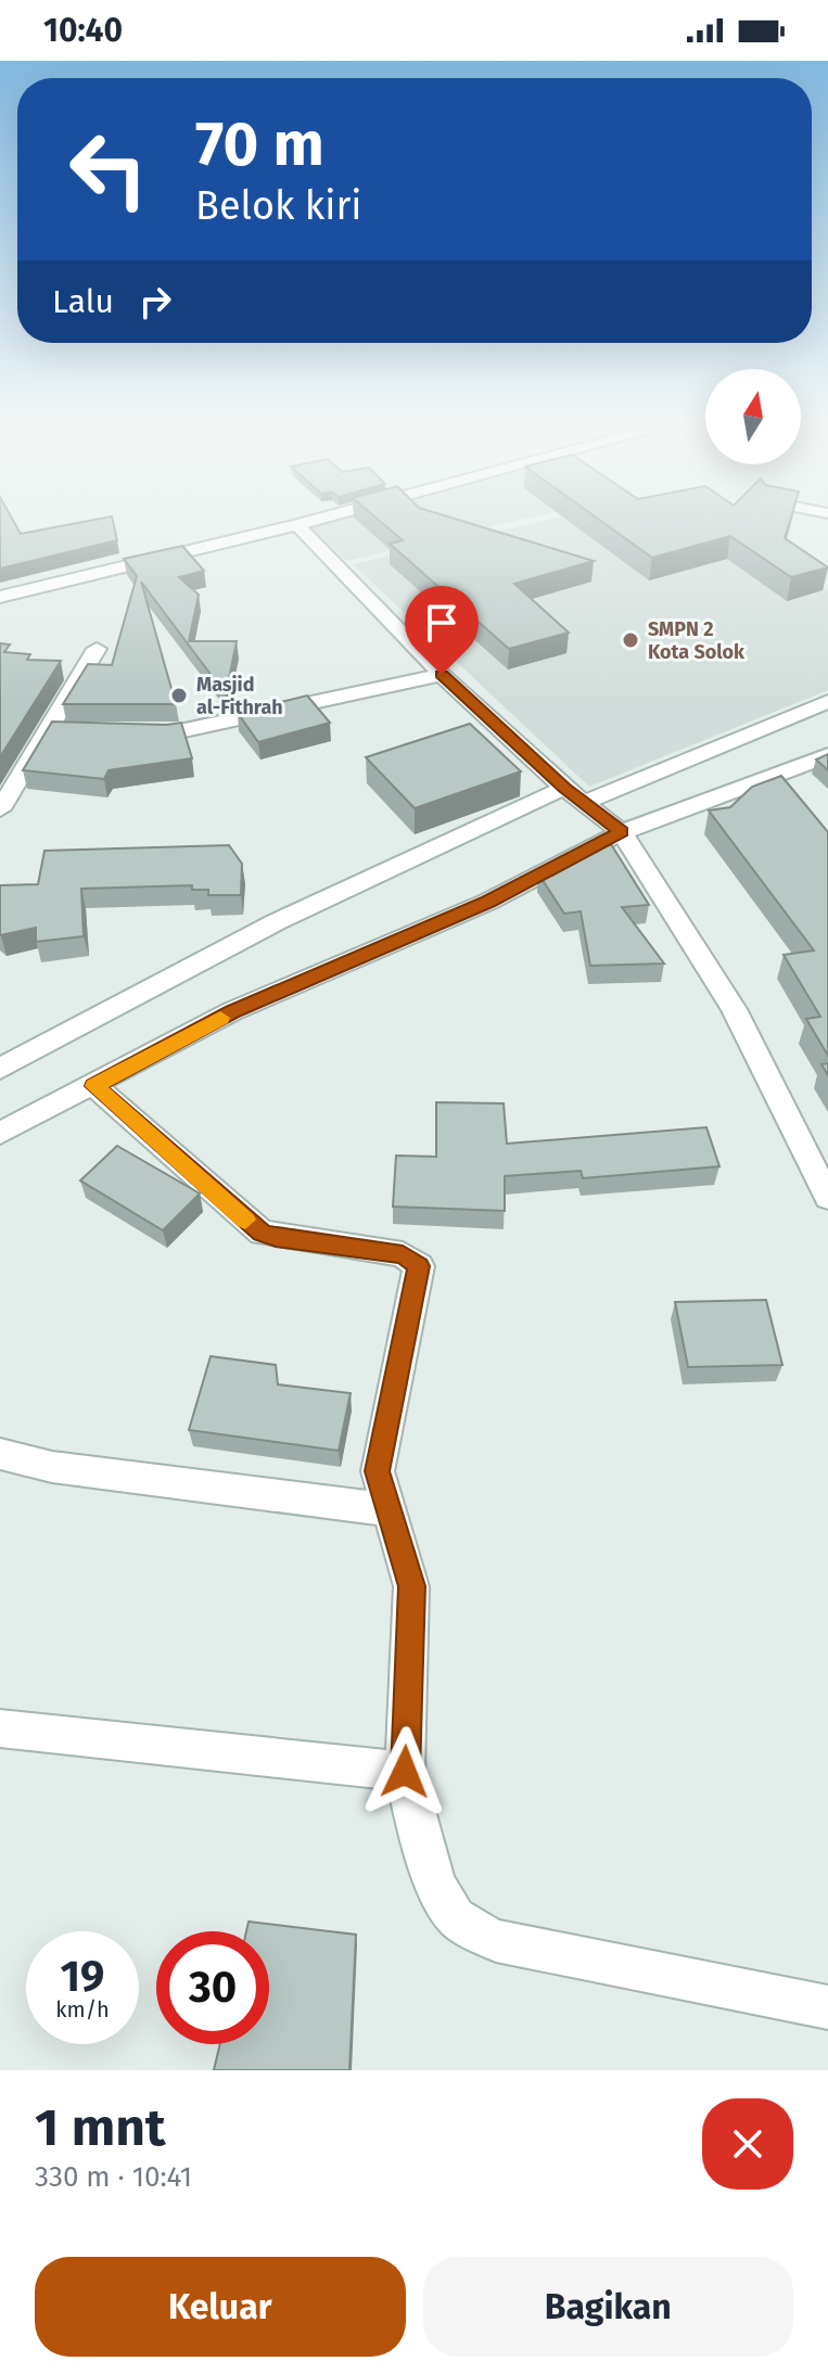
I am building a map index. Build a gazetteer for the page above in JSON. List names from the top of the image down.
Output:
{
  "places": ["SMPN 2 Kota Solok", "Masjid al-Fithrah"],
  "north": "top",
  "page": {
    "status": "10:40",
    "turn": ["70 m", "Belok kiri"],
    "then": "Lalu",
    "speed": "19 km/h",
    "limit": "30",
    "heading": ["1 mnt", "330 m · 10:41"],
    "buttons": ["Keluar", "Bagikan"]
  }
}
